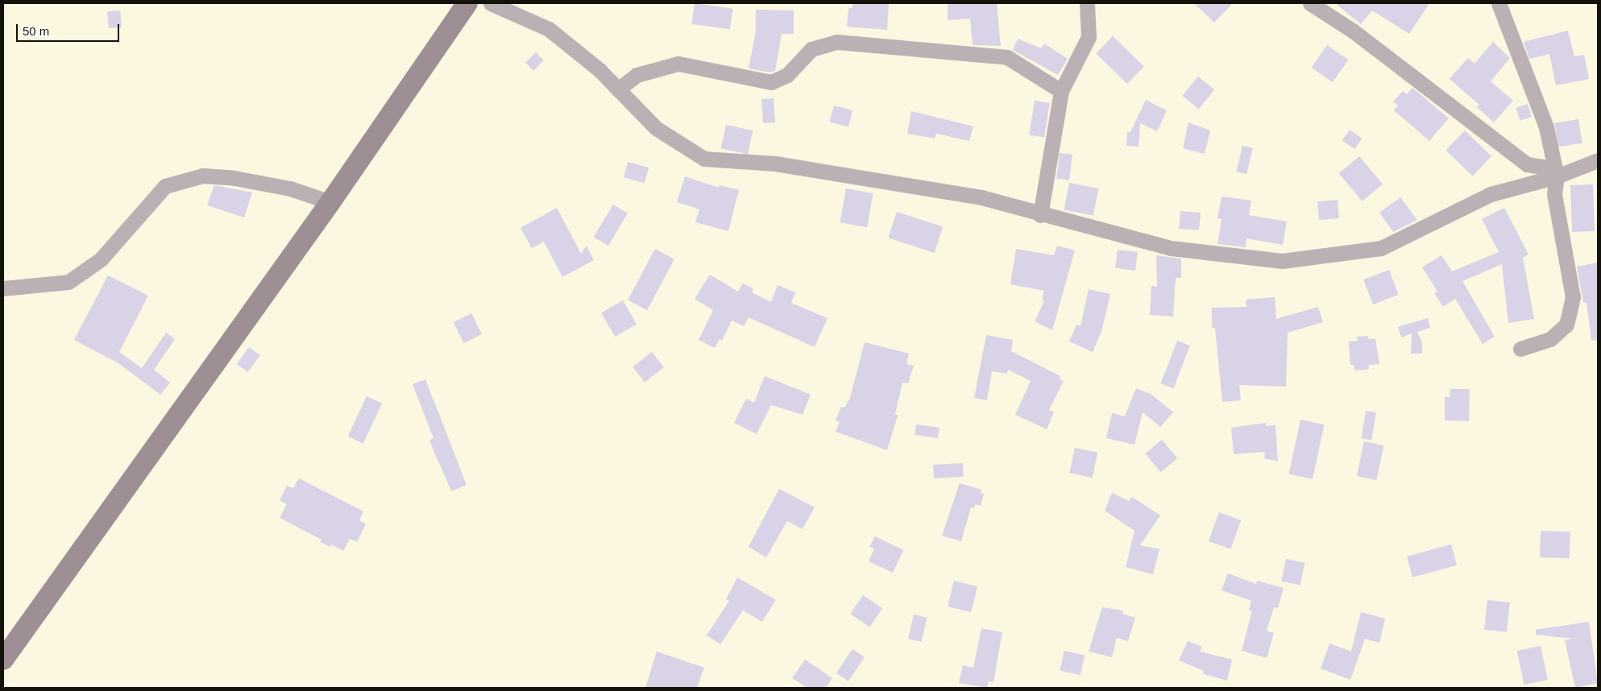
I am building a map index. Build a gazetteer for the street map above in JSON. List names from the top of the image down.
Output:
{
  "scale_bar": "50 m"
}
